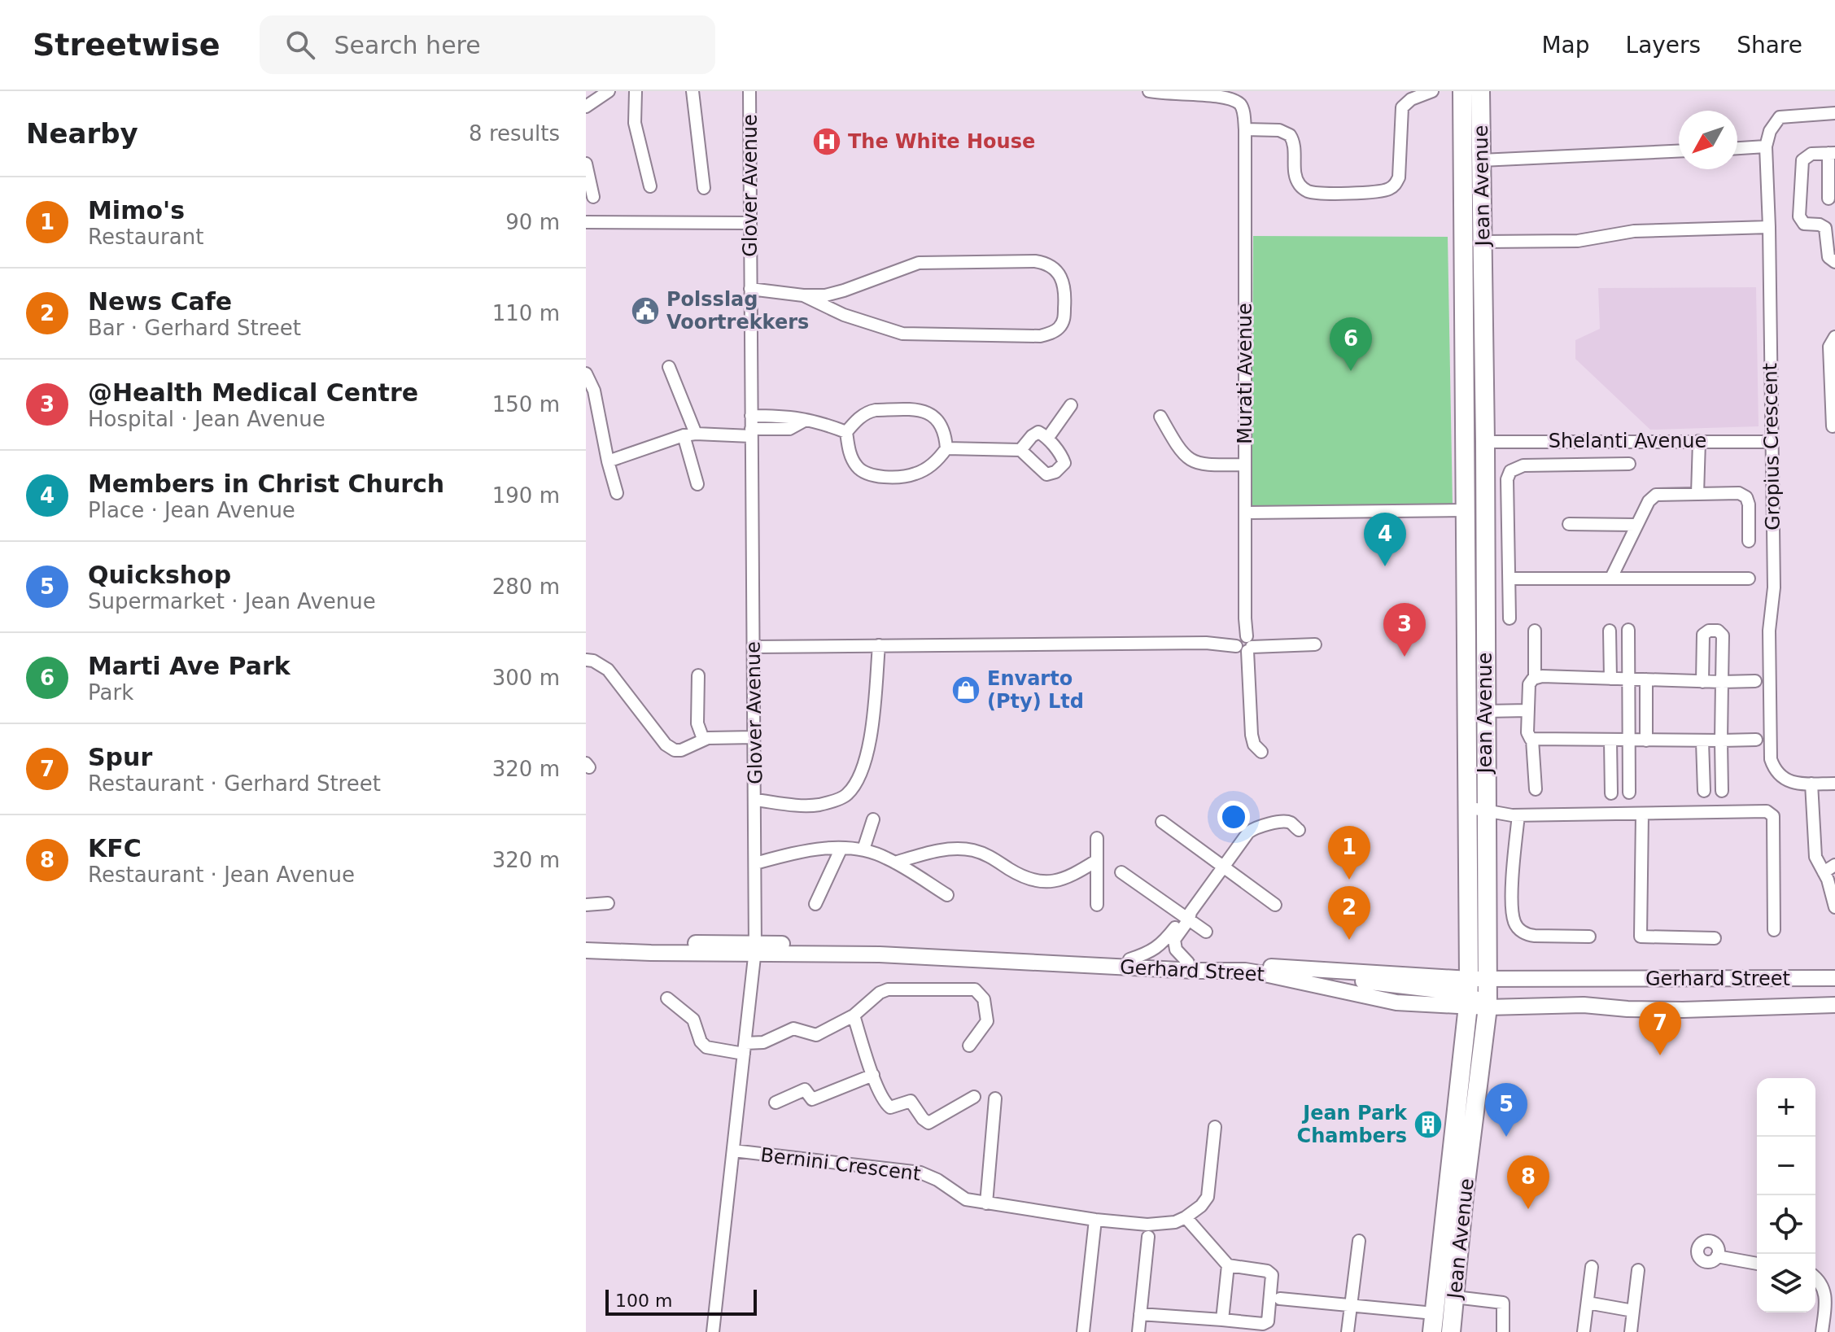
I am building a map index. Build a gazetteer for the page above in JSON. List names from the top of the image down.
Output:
{
  "streets": {
    "main road": ["Jean Avenue"],
    "street": [
      "Glover Avenue",
      "Murati Avenue",
      "Shelanti Avenue",
      "Gropius Crescent",
      "Gerhard Street",
      "Bernini Crescent"
    ]
  },
  "crossings": [
    ["Glover Avenue", "Gerhard Street"],
    ["Glover Avenue", "Bernini Crescent"],
    ["Jean Avenue", "Shelanti Avenue"],
    ["Jean Avenue", "Gerhard Street"],
    ["Shelanti Avenue", "Gropius Crescent"]
  ],
  "places": {
    "hospital": ["The White House"],
    "public building": ["Polsslag Voortrekkers"],
    "shop": ["Envarto (Pty) Ltd"],
    "building": ["Jean Park Chambers"]
  },
  "scale_bar": "100 m",
  "north": "bottom left",
  "page": {
    "header": "Streetwise",
    "search": "Search here",
    "nav": ["Map", "Layers", "Share"],
    "heading": ["Nearby", "8 results"],
    "list": [
      {
        "mark": "1",
        "name": "Mimo's",
        "note": "Restaurant",
        "value": "90 m"
      },
      {
        "mark": "2",
        "name": "News Cafe",
        "note": "Bar · Gerhard Street",
        "value": "110 m"
      },
      {
        "mark": "3",
        "name": "@Health Medical Centre",
        "note": "Hospital · Jean Avenue",
        "value": "150 m"
      },
      {
        "mark": "4",
        "name": "Members in Christ Church",
        "note": "Place · Jean Avenue",
        "value": "190 m"
      },
      {
        "mark": "5",
        "name": "Quickshop",
        "note": "Supermarket · Jean Avenue",
        "value": "280 m"
      },
      {
        "mark": "6",
        "name": "Marti Ave Park",
        "note": "Park",
        "value": "300 m"
      },
      {
        "mark": "7",
        "name": "Spur",
        "note": "Restaurant · Gerhard Street",
        "value": "320 m"
      },
      {
        "mark": "8",
        "name": "KFC",
        "note": "Restaurant · Jean Avenue",
        "value": "320 m"
      }
    ],
    "pins": [
      "6",
      "4",
      "3",
      "1",
      "2",
      "7",
      "5",
      "8"
    ],
    "map_buttons": ["+", "−"],
    "scale": "100 m"
  }
}
